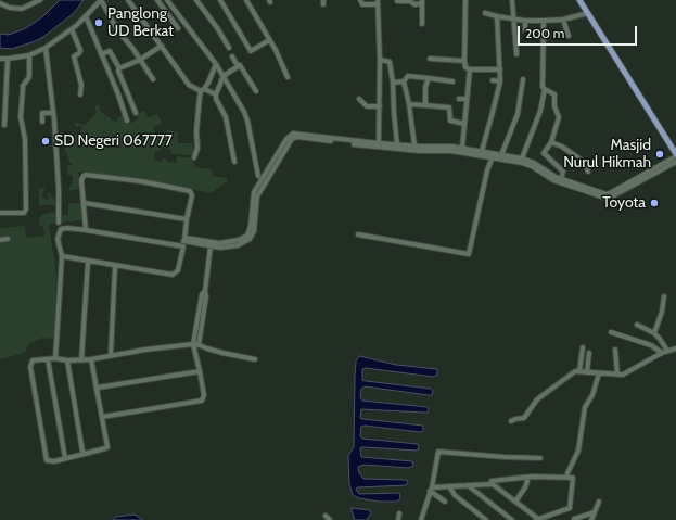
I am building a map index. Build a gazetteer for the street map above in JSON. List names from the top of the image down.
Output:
{
  "places": [
    "Panglong UD Berkat",
    "SD Negeri 067777",
    "Masjid Nurul Hikmah",
    "Toyota"
  ],
  "scale_bar": "200 m"
}
